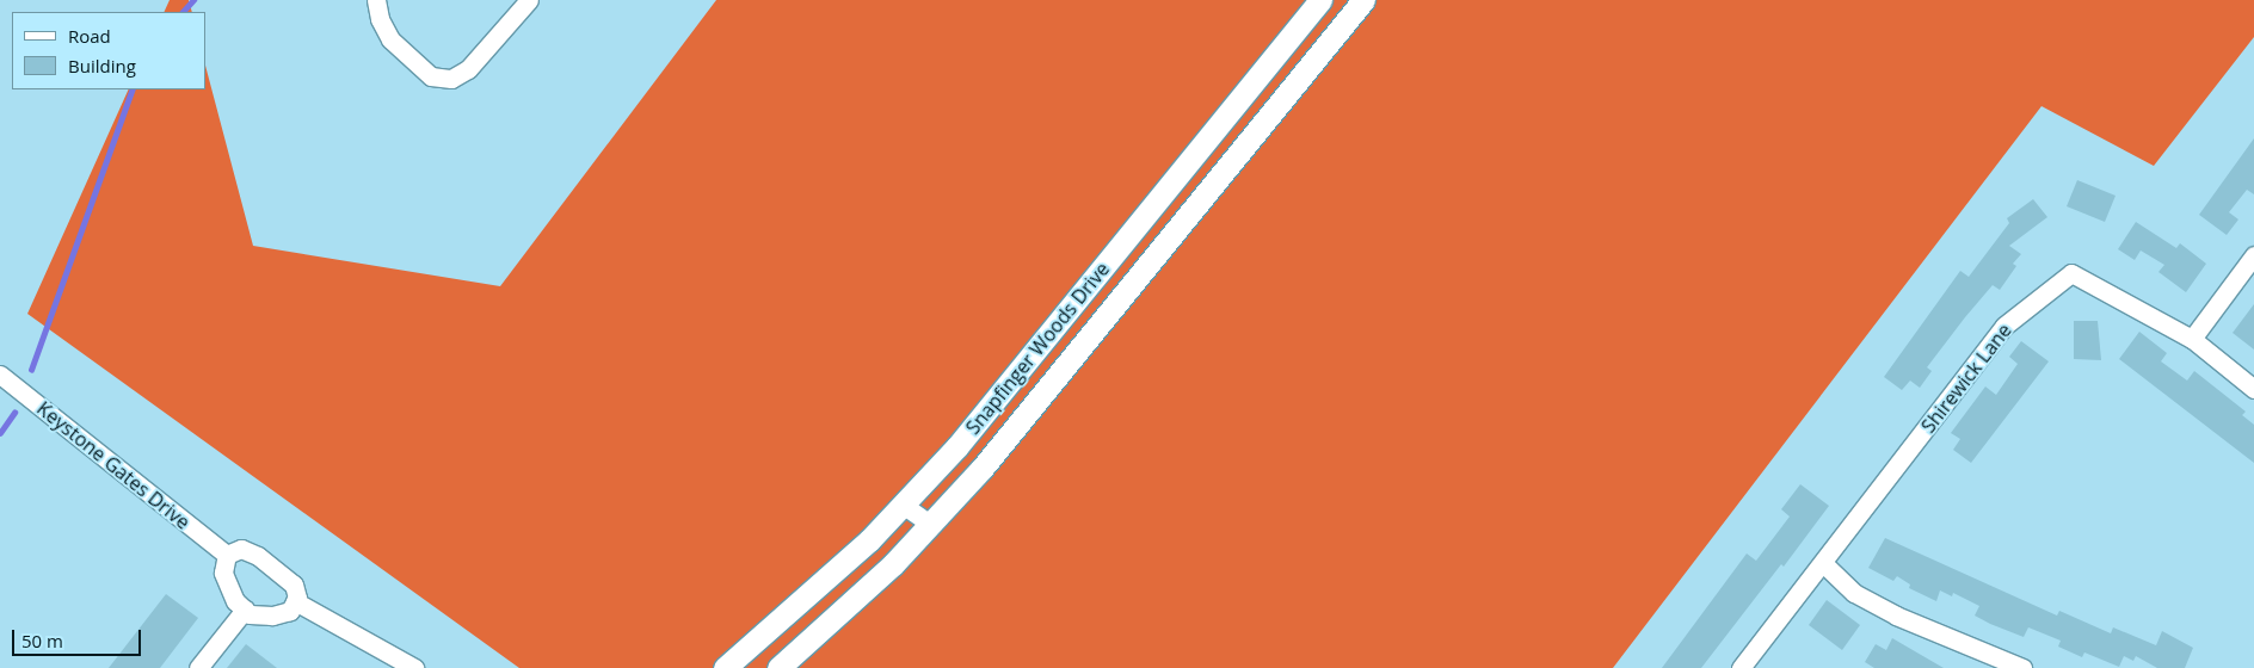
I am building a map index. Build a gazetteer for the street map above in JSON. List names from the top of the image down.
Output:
{
  "streets": {
    "main road": ["Snapfinger Woods Drive"],
    "street": ["Shirewick Lane", "Keystone Gates Drive"]
  },
  "legend": ["Road", "Building"],
  "scale_bar": "50 m"
}
